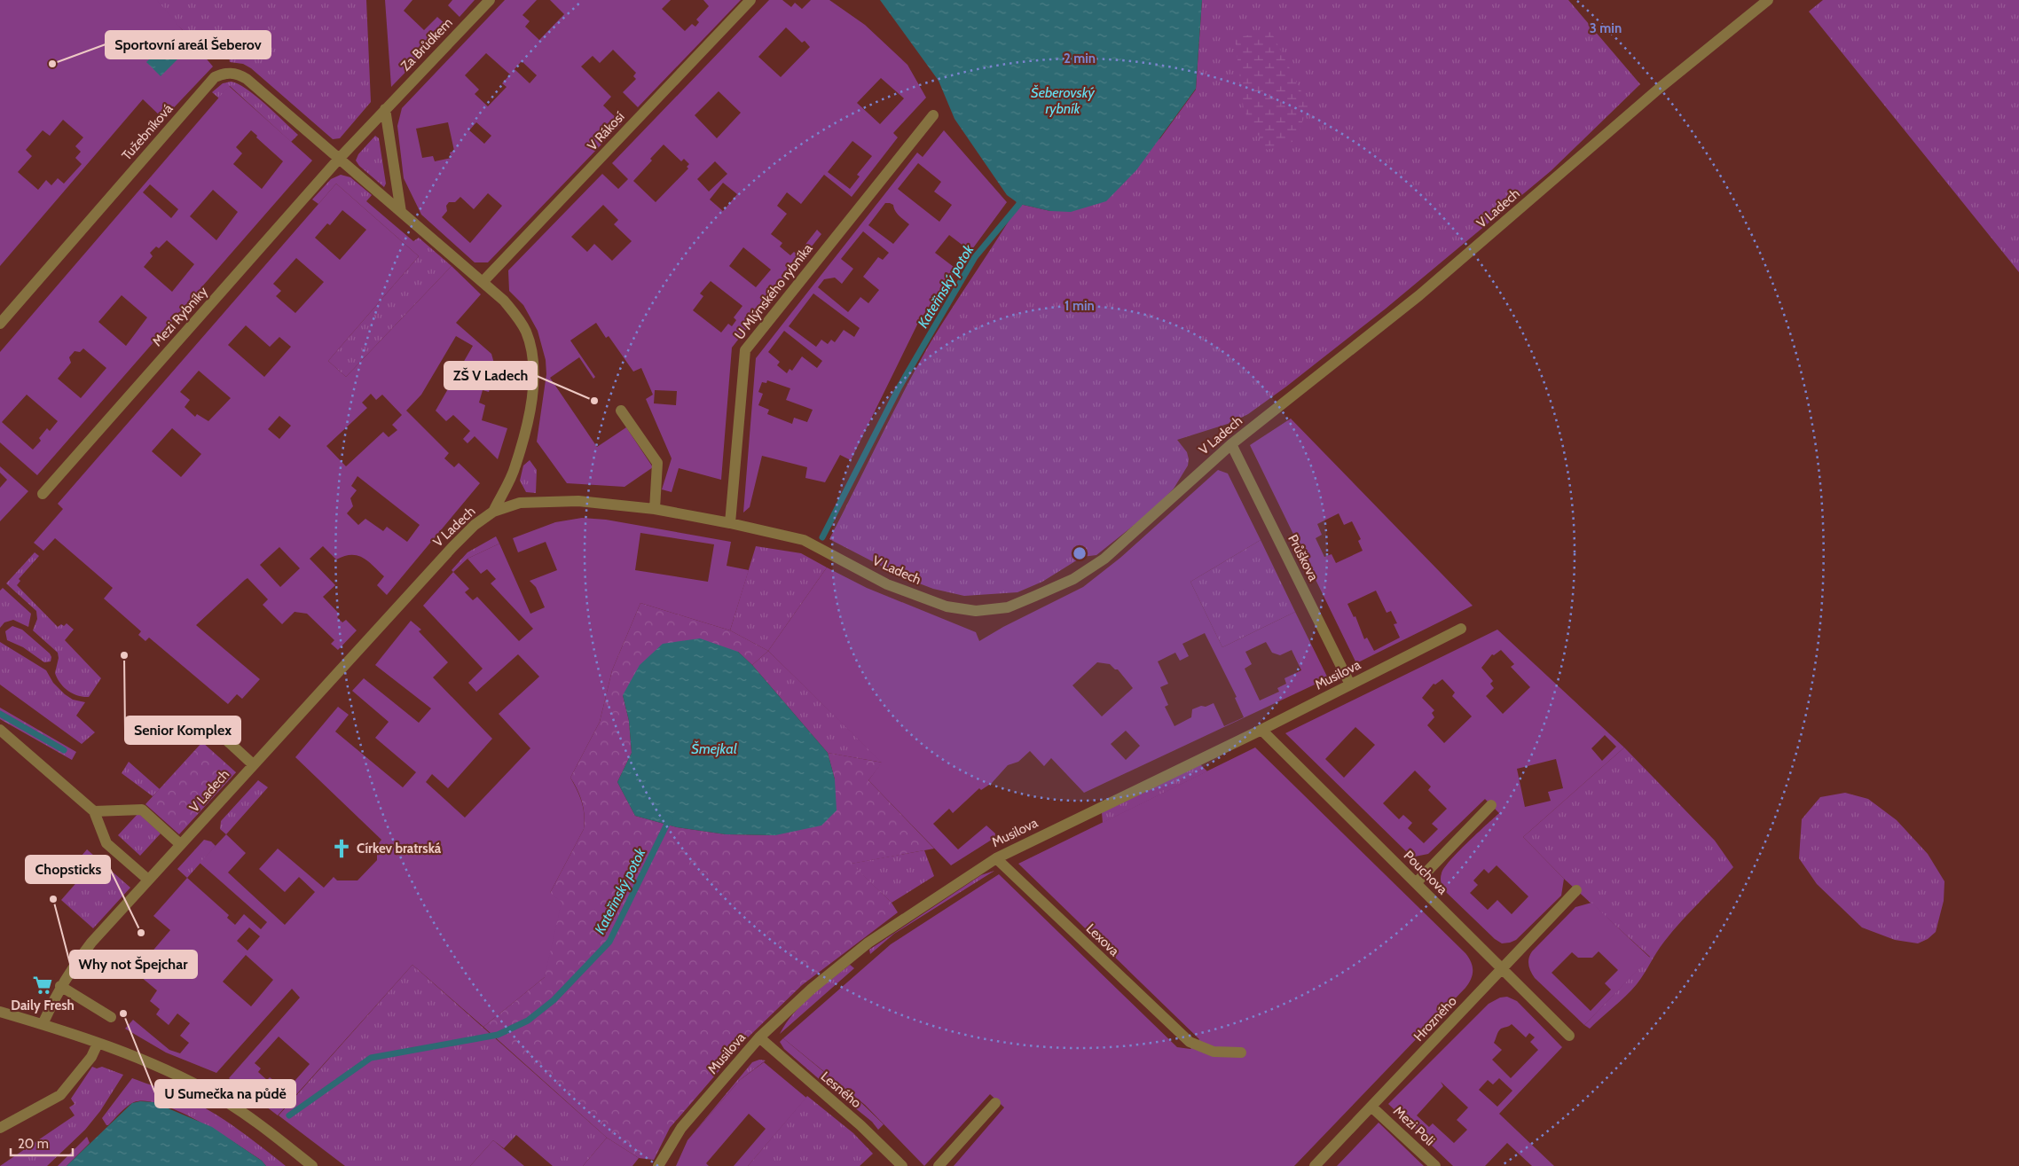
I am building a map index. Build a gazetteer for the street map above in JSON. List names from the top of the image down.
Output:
{
  "streets": {
    "street": [
      "Za Brůdkem",
      "V Rákosí",
      "Tužebníková",
      "V Ladech",
      "U Mlýnského rybníka",
      "Mezi Rybníky",
      "Průškova",
      "Musilova",
      "Pouchova",
      "Lexova",
      "Hrozného",
      "Lesného",
      "Mezi Poli"
    ]
  },
  "crossings": [
    ["Za Brůdkem", "Mezi Rybníky"],
    ["Tužebníková", "Mezi Rybníky"],
    ["V Ladech", "U Mlýnského rybníka"],
    ["V Ladech", "Průškova"],
    ["Průškova", "Musilova"],
    ["Musilova", "Pouchova"],
    ["Musilova", "Lexova"],
    ["Musilova", "Lesného"],
    ["Pouchova", "Hrozného"],
    ["Hrozného", "Mezi Poli"]
  ],
  "water": ["Šeberovský rybník", "Kateřinský potok", "Šmejkal"],
  "places": {
    "other": [
      "Sportovní areál Šeberov",
      "ZŠ V Ladech",
      "Senior Komplex",
      "Why not Špejchar",
      "Chopsticks",
      "U Sumečka na půdě"
    ],
    "church": ["Církev bratrská"],
    "supermarket": ["Daily Fresh"]
  },
  "scale_bar": "20 m",
  "rings": ["3 min", "2 min", "1 min"]
}
